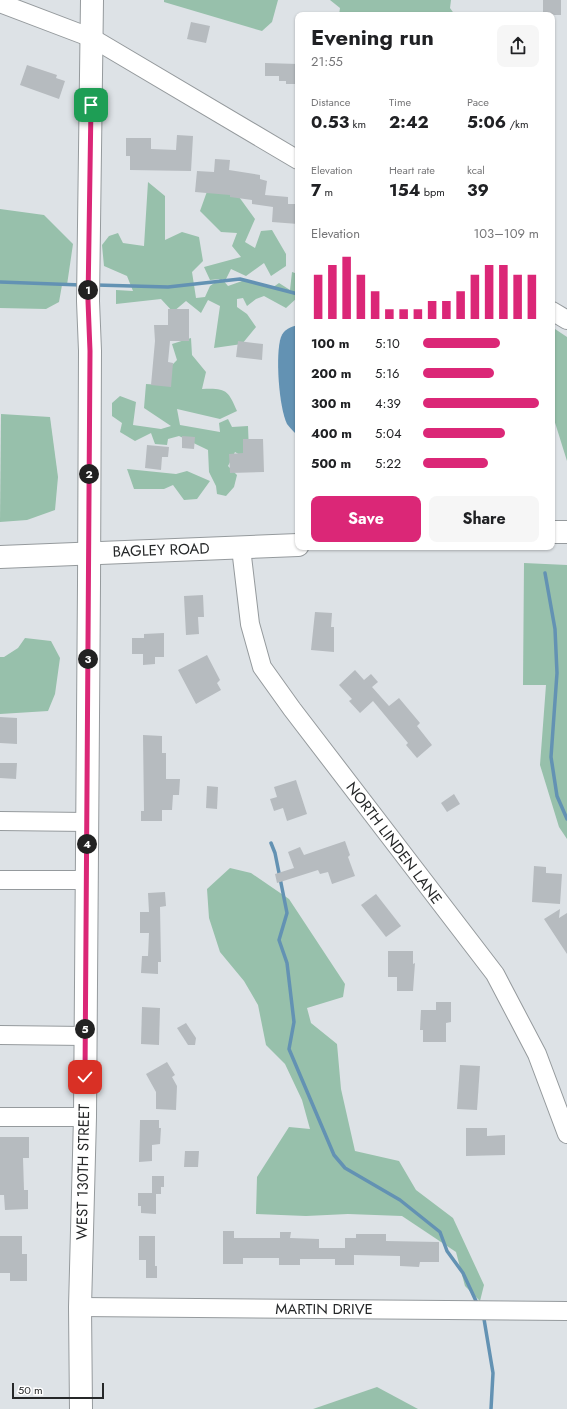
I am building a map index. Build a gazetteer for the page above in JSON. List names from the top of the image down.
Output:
{
  "streets": {
    "main road": ["BAGLEY ROAD", "WEST 130TH STREET"],
    "street": ["NORTH LINDEN LANE", "MARTIN DRIVE"]
  },
  "crossings": [
    ["BAGLEY ROAD", "NORTH LINDEN LANE"],
    ["BAGLEY ROAD", "WEST 130TH STREET"],
    ["WEST 130TH STREET", "MARTIN DRIVE"]
  ],
  "scale_bar": "50 m",
  "page": {
    "heading": ["Evening run", "21:55"],
    "stats": [
      ["Distance", "0.53 km"],
      ["Time", "2:42"],
      ["Pace", "5:06 /km"],
      ["Elevation", "7 m"],
      ["Heart rate", "154 bpm"],
      ["kcal", "39"]
    ],
    "chart": ["Elevation", "103–109 m"],
    "pins": [
      "1",
      "2",
      "3",
      "4",
      "5"
    ],
    "list": [
      {
        "name": "100 m",
        "note": "5:10"
      },
      {
        "name": "200 m",
        "note": "5:16"
      },
      {
        "name": "300 m",
        "note": "4:39"
      },
      {
        "name": "400 m",
        "note": "5:04"
      },
      {
        "name": "500 m",
        "note": "5:22"
      }
    ],
    "buttons": ["Save", "Share"],
    "scale": "50 m"
  }
}
